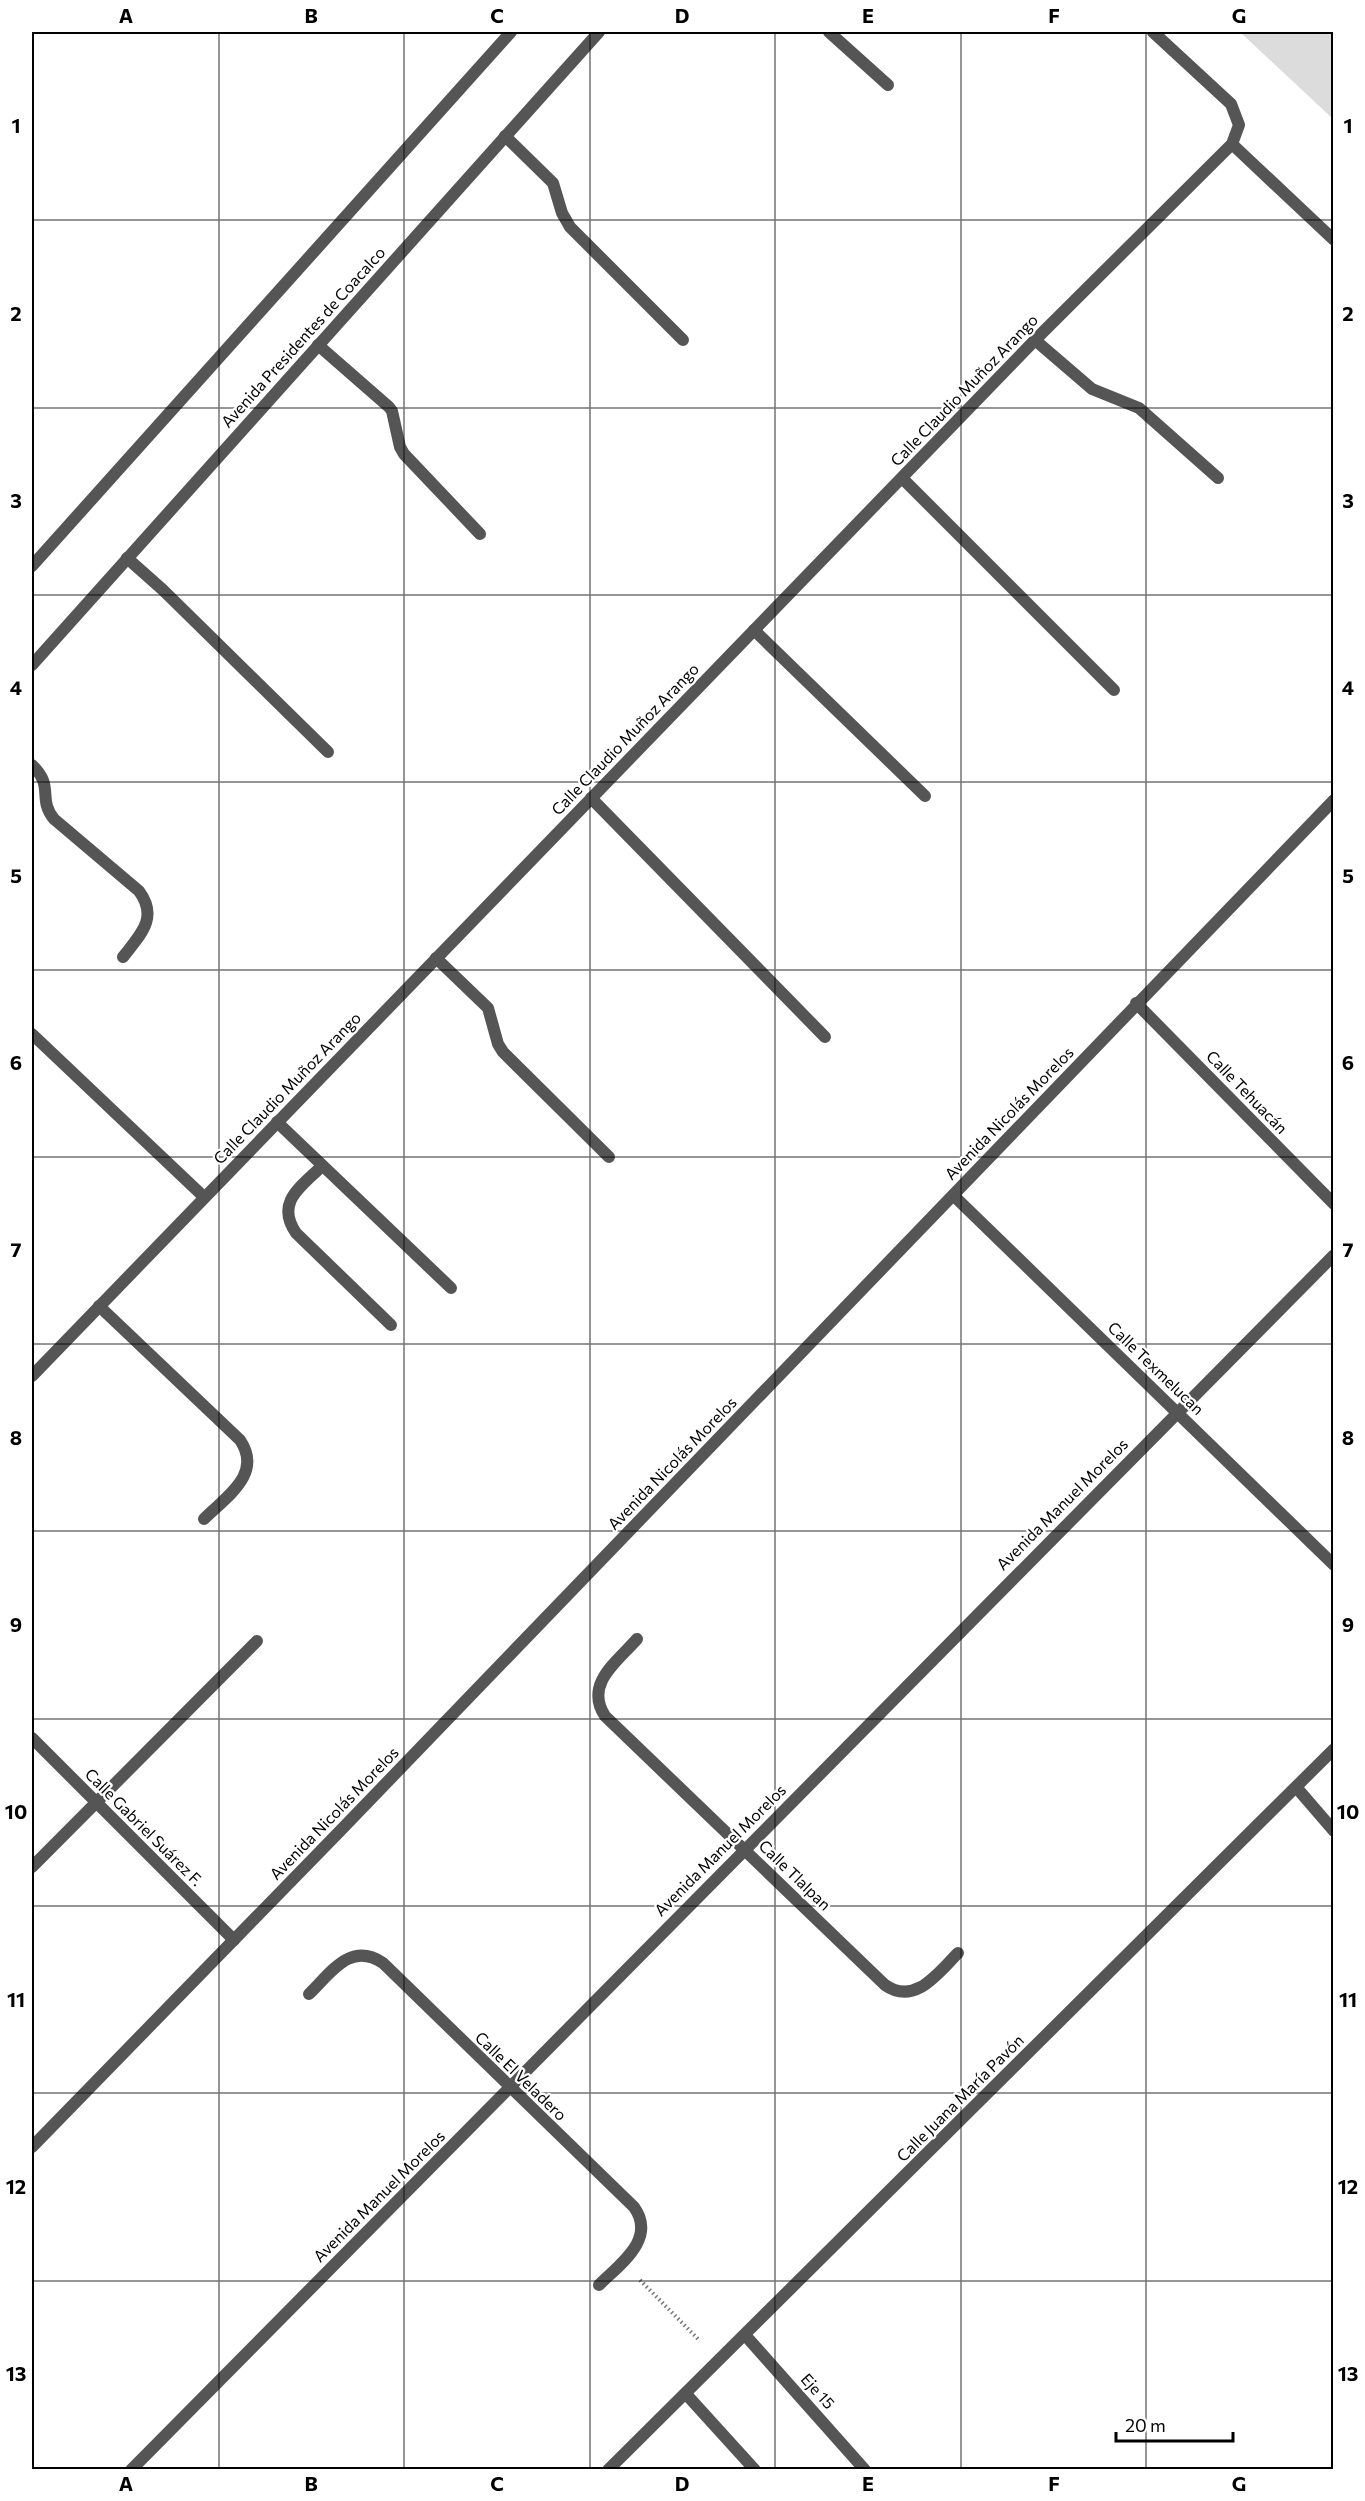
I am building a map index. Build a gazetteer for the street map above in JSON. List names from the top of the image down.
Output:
{
  "streets": {
    "street": [
      "Avenida Presidentes de Coacalco",
      "Calle Claudio Muñoz Arango",
      "Calle Tehuacán",
      "Avenida Nicolás Morelos",
      "Calle Texmelucan",
      "Avenida Manuel Morelos",
      "Calle Gabriel Suárez F.",
      "Calle Tlalpan",
      "Calle El Veladero",
      "Calle Juana María Pavón",
      "Eje 15"
    ]
  },
  "crossings": [
    ["Calle Tehuacán", "Avenida Nicolás Morelos"],
    ["Avenida Nicolás Morelos", "Calle Texmelucan"],
    ["Avenida Nicolás Morelos", "Calle Gabriel Suárez F."],
    ["Calle Texmelucan", "Avenida Manuel Morelos"],
    ["Avenida Manuel Morelos", "Calle Tlalpan"],
    ["Avenida Manuel Morelos", "Calle El Veladero"],
    ["Calle Juana María Pavón", "Eje 15"]
  ],
  "scale_bar": "20 m",
  "grid": {
    "columns": [
      "A",
      "B",
      "C",
      "D",
      "E",
      "F",
      "G"
    ],
    "rows": [
      "1",
      "2",
      "3",
      "4",
      "5",
      "6",
      "7",
      "8",
      "9",
      "10",
      "11",
      "12",
      "13"
    ]
  }
}
